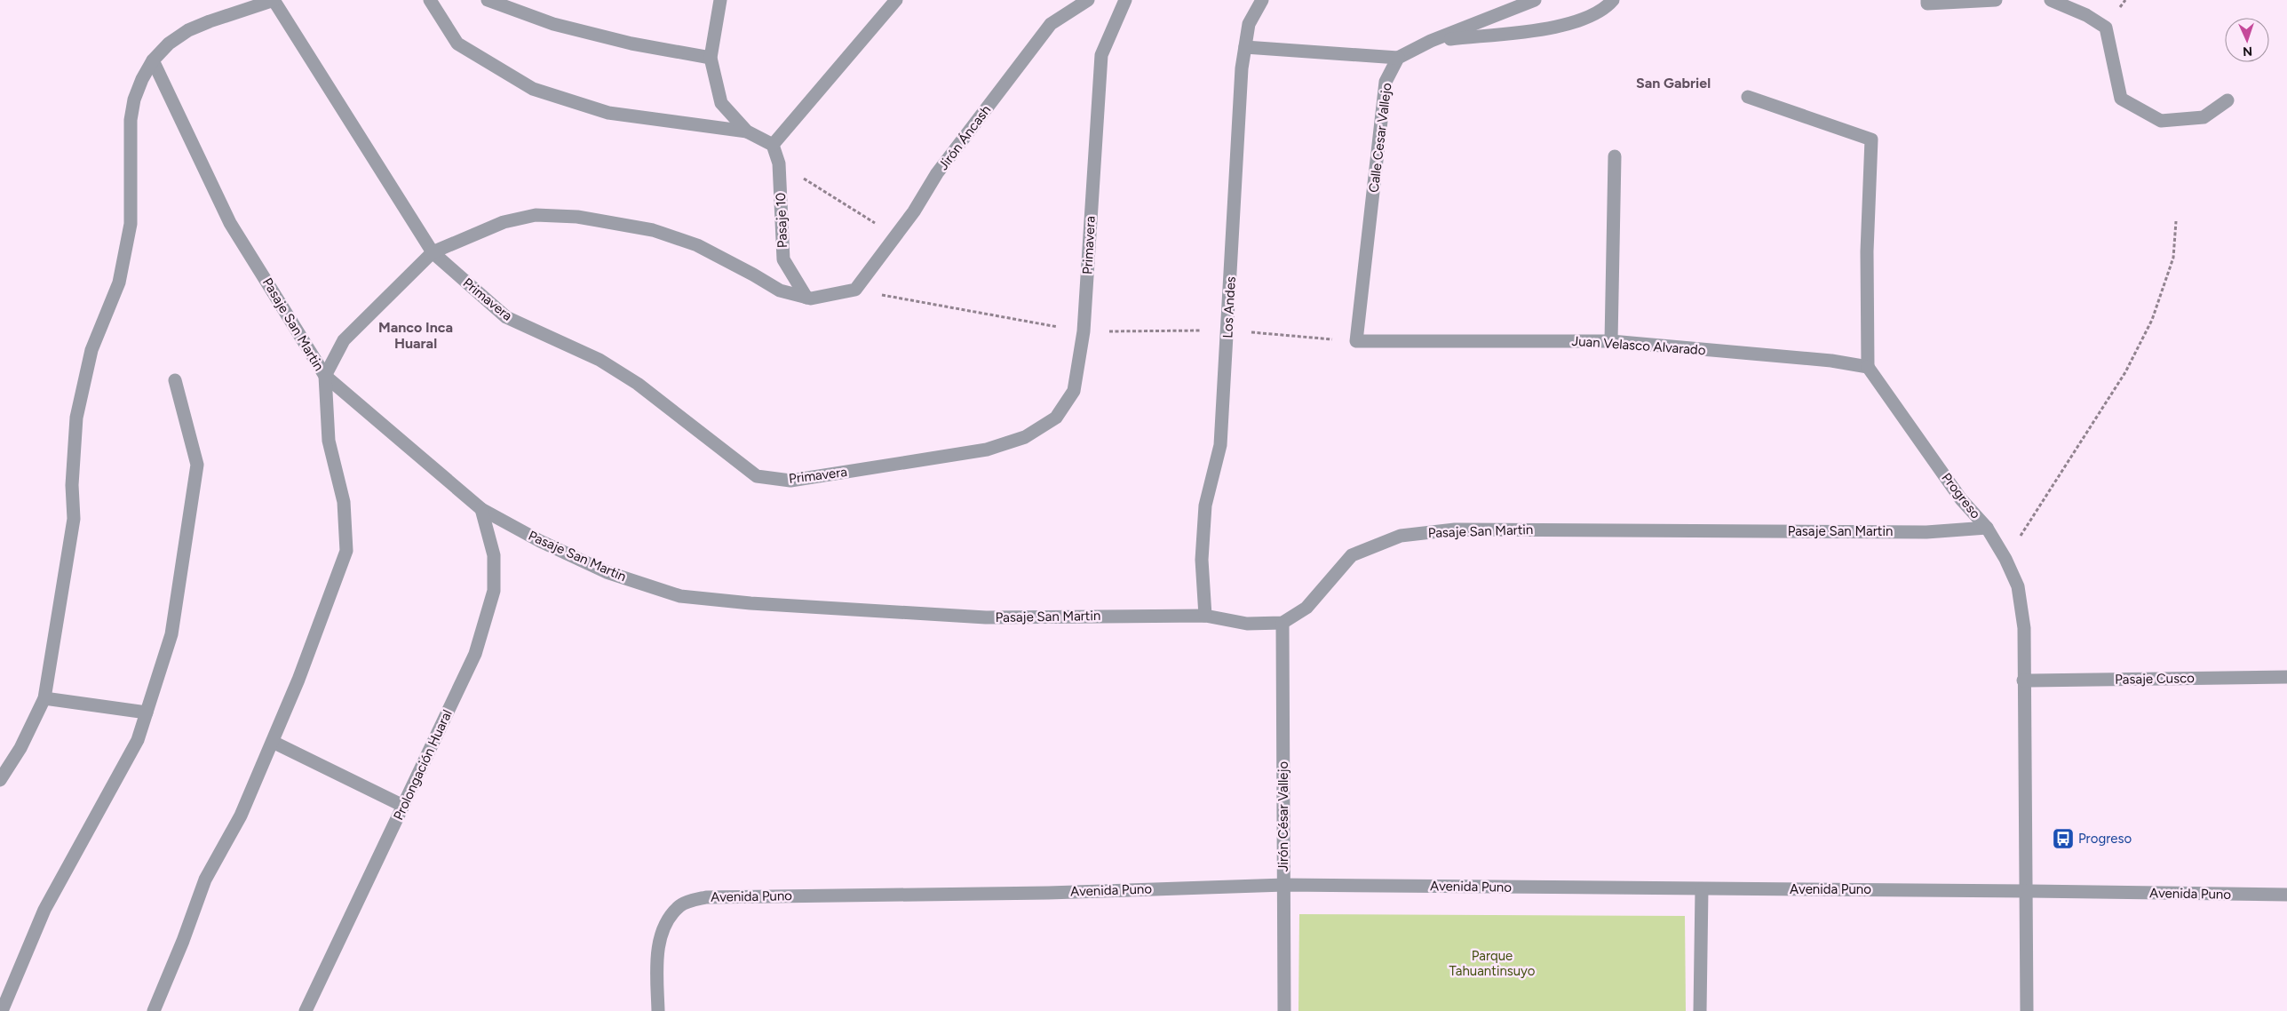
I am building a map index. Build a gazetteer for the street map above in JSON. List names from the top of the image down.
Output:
{
  "streets": {
    "street": [
      "Jirón Áncash",
      "Calle Cesar Vallejo",
      "Pasaje 10",
      "Primavera",
      "Los Andes",
      "Pasaje San Martin",
      "Juan Velasco Alvarado",
      "Progreso",
      "Pasaje Cusco",
      "Prolongación Huaral",
      "Jirón César Vallejo",
      "Avenida Puno"
    ]
  },
  "crossings": [
    ["Jirón Áncash", "Pasaje 10"],
    ["Calle Cesar Vallejo", "Juan Velasco Alvarado"],
    ["Los Andes", "Pasaje San Martin"],
    ["Pasaje San Martin", "Progreso"],
    ["Pasaje San Martin", "Prolongación Huaral"],
    ["Pasaje San Martin", "Jirón César Vallejo"],
    ["Juan Velasco Alvarado", "Progreso"],
    ["Progreso", "Pasaje Cusco"],
    ["Progreso", "Avenida Puno"],
    ["Jirón César Vallejo", "Avenida Puno"]
  ],
  "districts": ["San Gabriel", "Manco Inca Huaral"],
  "parks": ["Parque Tahuantinsuyo"],
  "places": {
    "bus stop": ["Progreso"]
  },
  "north": "bottom"
}
